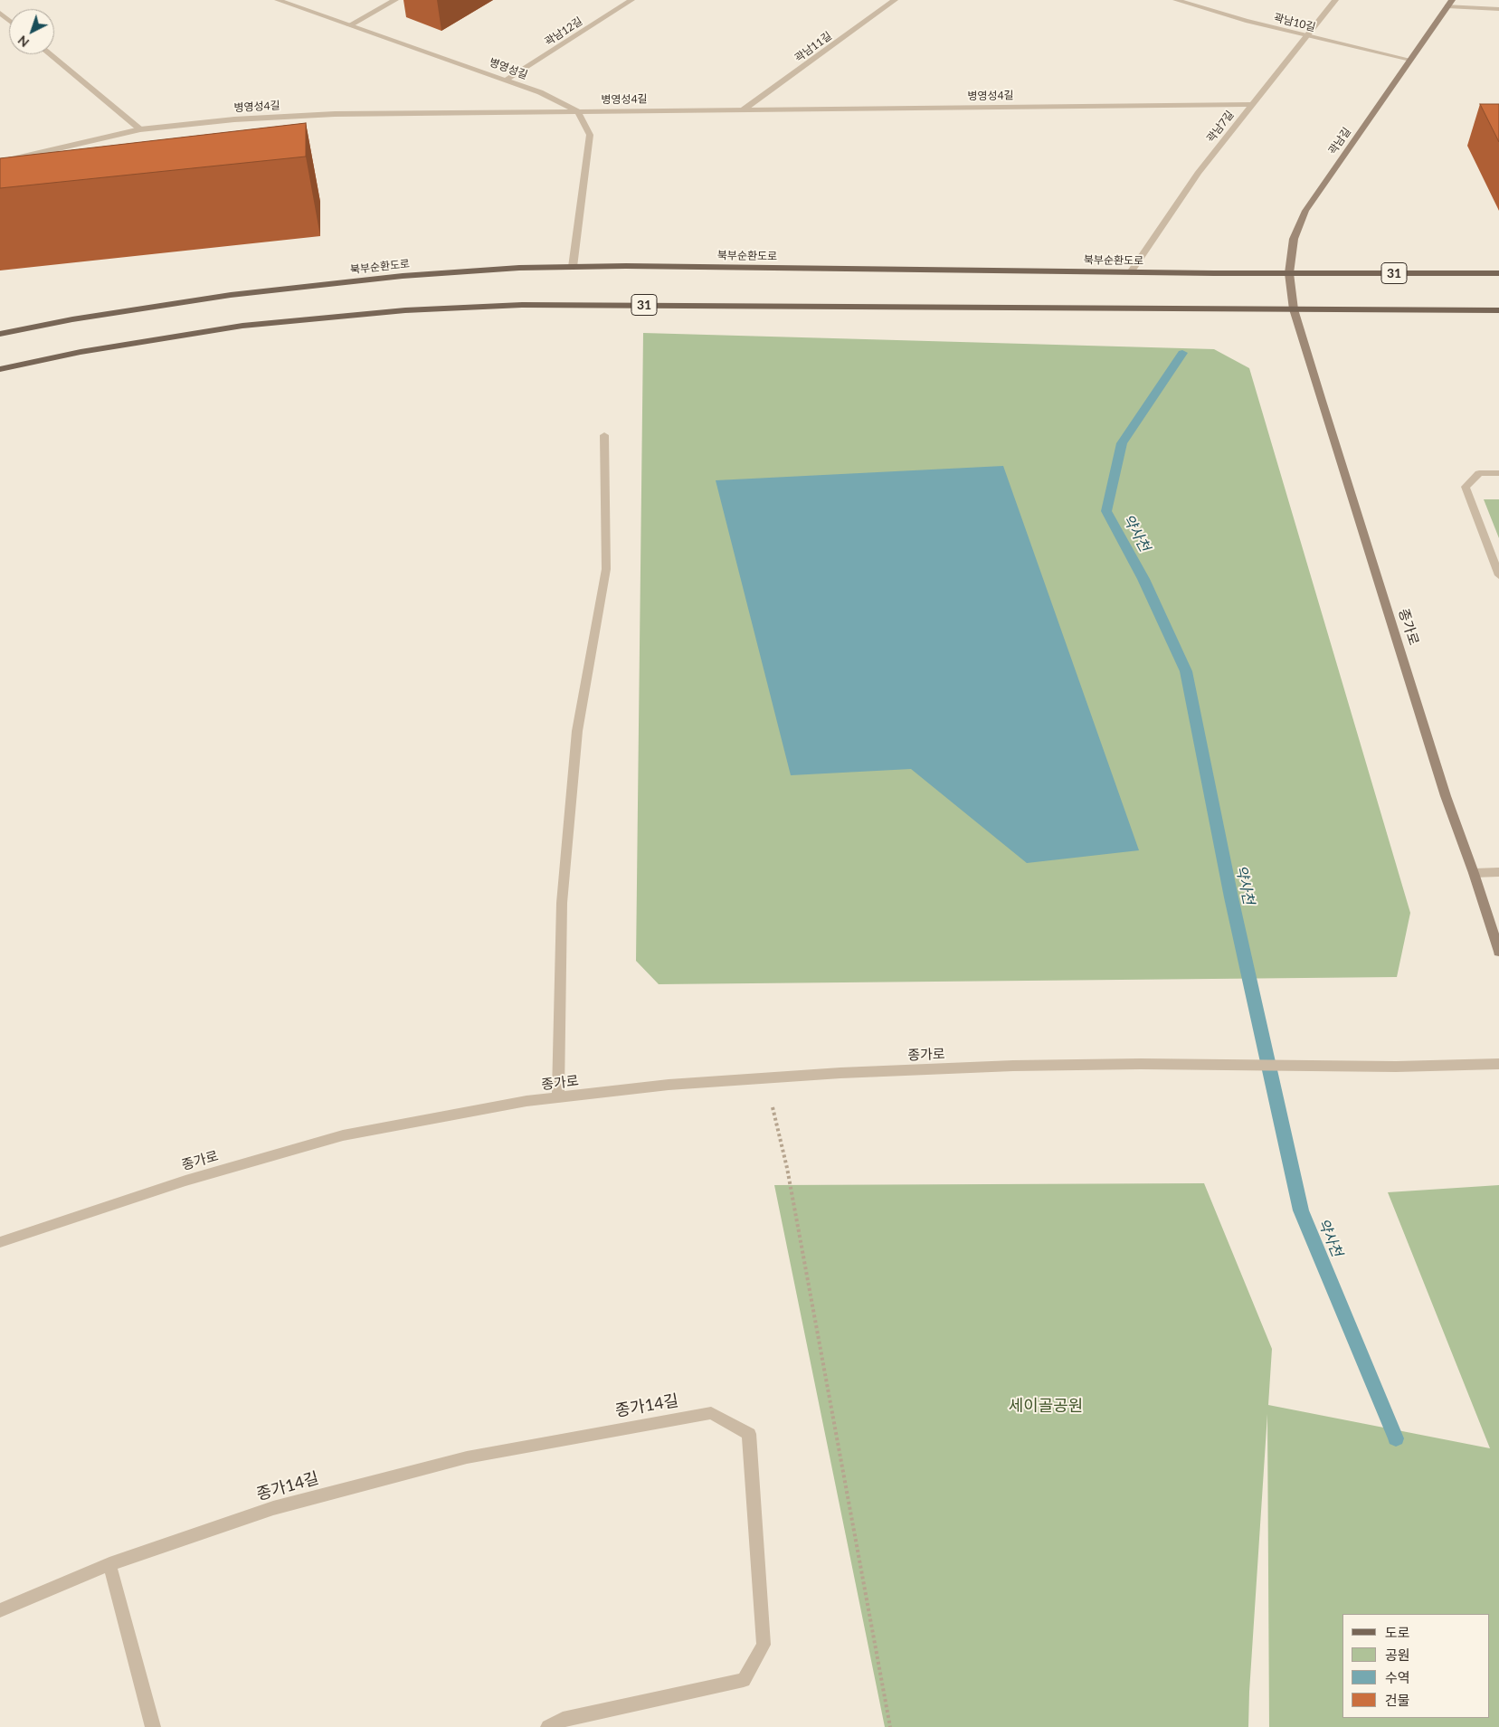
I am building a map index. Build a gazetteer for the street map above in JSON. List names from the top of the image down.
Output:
{
  "streets": {
    "main road": ["북부순환도로", "31"],
    "street": [
      "곽남10길",
      "곽남12길",
      "곽남11길",
      "병영성길",
      "병영성4길",
      "곽남7길",
      "곽남길",
      "종가로",
      "종가14길"
    ]
  },
  "crossings": [
    ["곽남10길", "곽남7길"],
    ["곽남10길", "곽남길"],
    ["곽남12길", "병영성길"],
    ["곽남11길", "병영성4길"],
    ["병영성길", "병영성4길"],
    ["병영성4길", "곽남7길"],
    ["곽남7길", "북부순환도로"],
    ["곽남길", "북부순환도로"],
    ["곽남길", "31"],
    ["곽남길", "종가로"],
    ["31", "종가로"]
  ],
  "water": ["약사천"],
  "parks": ["세이골공원"],
  "legend": [
    "도로",
    "공원",
    "수역",
    "건물"
  ],
  "north": "bottom left"
}
